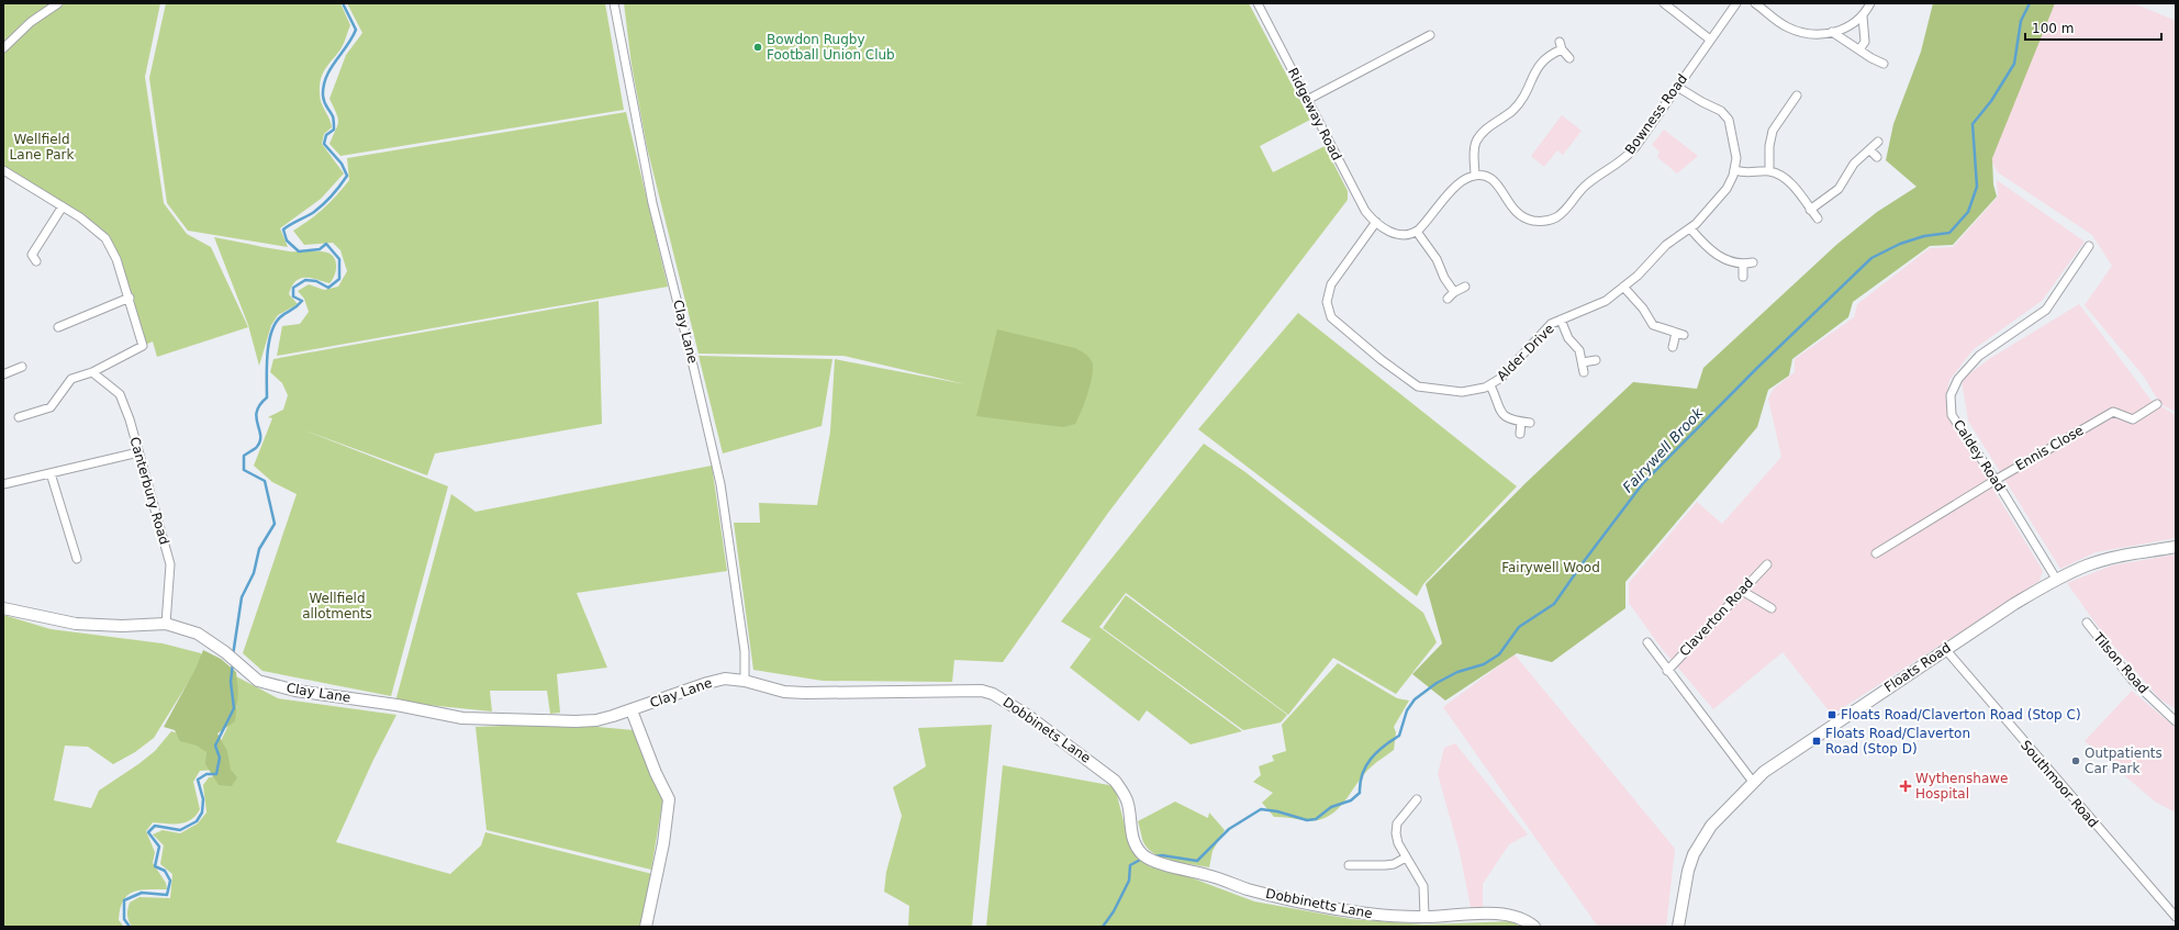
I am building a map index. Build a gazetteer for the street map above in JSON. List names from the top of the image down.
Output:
{
  "streets": {
    "street": [
      "Ridgeway Road",
      "Bowness Road",
      "Clay Lane",
      "Alder Drive",
      "Ennis Close",
      "Caldey Road",
      "Canterbury Road",
      "Claverton Road",
      "Tilson Road",
      "Floats Road",
      "Dobbinets Lane",
      "Southmoor Road",
      "Dobbinetts Lane"
    ]
  },
  "crossings": [
    ["Ridgeway Road", "Alder Drive"],
    ["Bowness Road", "Alder Drive"],
    ["Clay Lane", "Canterbury Road"],
    ["Clay Lane", "Dobbinets Lane"],
    ["Ennis Close", "Caldey Road"],
    ["Caldey Road", "Floats Road"],
    ["Floats Road", "Southmoor Road"],
    ["Dobbinets Lane", "Dobbinetts Lane"]
  ],
  "water": ["Fairywell Brook"],
  "parks": ["Wellfield Lane Park", "Fairywell Wood", "Wellfield allotments"],
  "places": {
    "other": ["Bowdon Rugby Football Union Club", "Outpatients Car Park"],
    "transit": ["Floats Road/Claverton Road (Stop C)", "Floats Road/Claverton Road (Stop D)"],
    "health": ["Wythenshawe Hospital"]
  },
  "scale_bar": "100 m"
}
